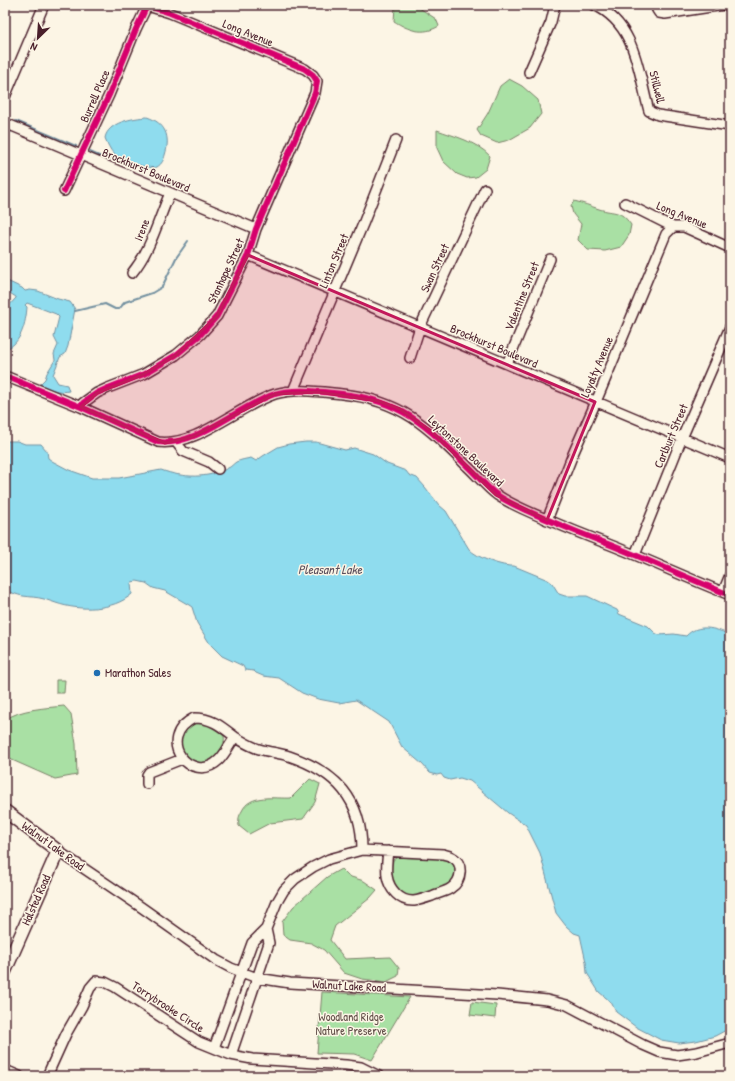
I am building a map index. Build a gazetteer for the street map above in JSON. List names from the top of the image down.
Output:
{
  "streets": {
    "street": [
      "Long Avenue",
      "Stillwell",
      "Burrell Place",
      "Brockhurst Boulevard",
      "Irene",
      "Linton Street",
      "Swan Street",
      "Stanhope Street",
      "Valentine Street",
      "Loyalty Avenue",
      "Carlburt Street",
      "Leytonstone Boulevard",
      "Walnut Lake Road",
      "Halsted Road",
      "Torrybrooke Circle"
    ]
  },
  "crossings": [
    ["Long Avenue", "Burrell Place"],
    ["Long Avenue", "Stanhope Street"],
    ["Long Avenue", "Loyalty Avenue"],
    ["Burrell Place", "Brockhurst Boulevard"],
    ["Brockhurst Boulevard", "Irene"],
    ["Brockhurst Boulevard", "Linton Street"],
    ["Brockhurst Boulevard", "Swan Street"],
    ["Brockhurst Boulevard", "Stanhope Street"],
    ["Brockhurst Boulevard", "Valentine Street"],
    ["Brockhurst Boulevard", "Loyalty Avenue"],
    ["Brockhurst Boulevard", "Carlburt Street"],
    ["Linton Street", "Leytonstone Boulevard"],
    ["Stanhope Street", "Leytonstone Boulevard"],
    ["Loyalty Avenue", "Leytonstone Boulevard"],
    ["Carlburt Street", "Leytonstone Boulevard"],
    ["Walnut Lake Road", "Halsted Road"]
  ],
  "water": ["Pleasant Lake"],
  "parks": ["Woodland Ridge Nature Preserve"],
  "places": ["Marathon Sales"],
  "north": "bottom left"
}
